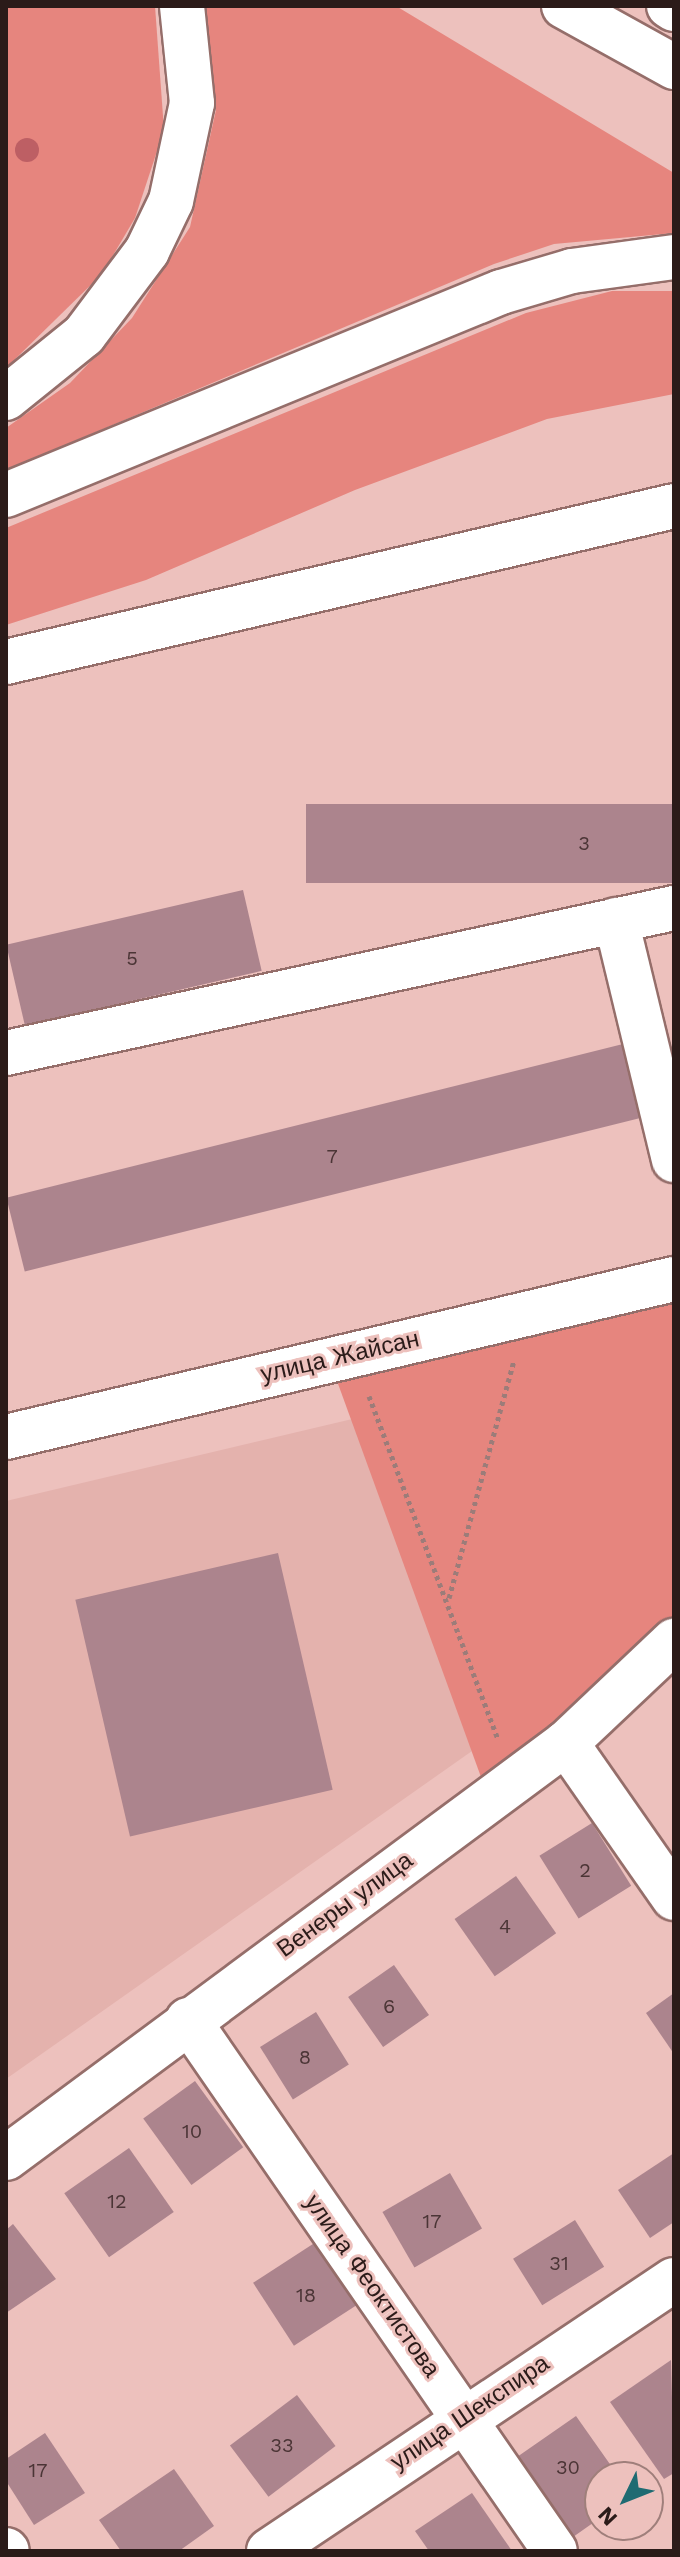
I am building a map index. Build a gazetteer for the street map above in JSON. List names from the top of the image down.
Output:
{
  "streets": {
    "street": [
      "улица Жайсан",
      "Венеры улица",
      "улица Феоктистова",
      "улица Шекспира"
    ]
  },
  "crossings": [
    ["Венеры улица", "улица Феоктистова"],
    ["улица Феоктистова", "улица Шекспира"]
  ],
  "house_numbers": [
    "3",
    "5",
    "7",
    "2",
    "4",
    "6",
    "8",
    "10",
    "12",
    "17",
    "31",
    "18",
    "33",
    "30",
    "17"
  ],
  "north": "bottom left"
}
